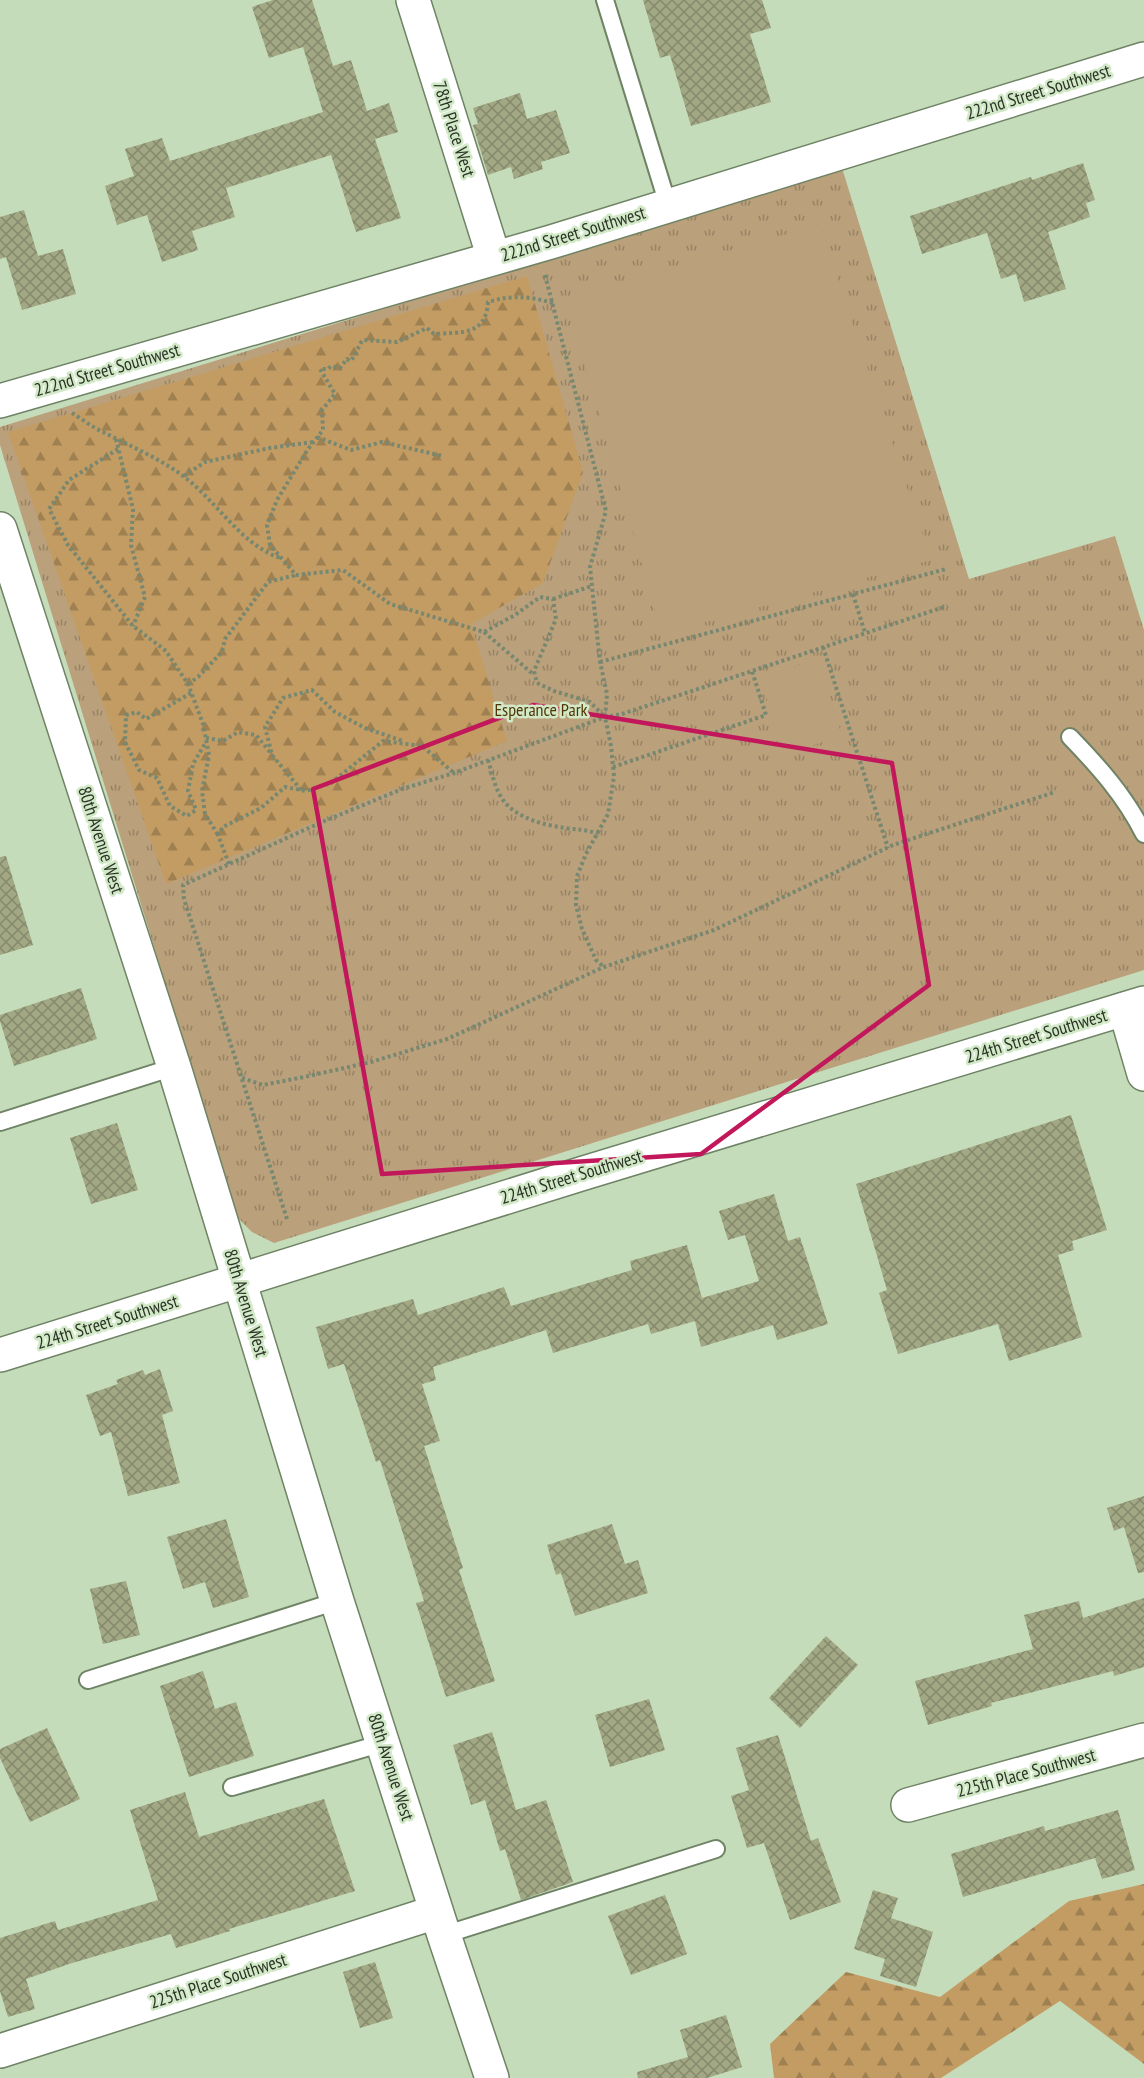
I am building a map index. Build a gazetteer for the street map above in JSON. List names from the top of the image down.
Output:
{
  "streets": {
    "street": [
      "222nd Street Southwest",
      "78th Place West",
      "80th Avenue West",
      "224th Street Southwest",
      "225th Place Southwest"
    ]
  },
  "crossings": [
    ["222nd Street Southwest", "78th Place West"],
    ["80th Avenue West", "224th Street Southwest"],
    ["80th Avenue West", "225th Place Southwest"]
  ],
  "parks": ["Esperance Park"]
}
